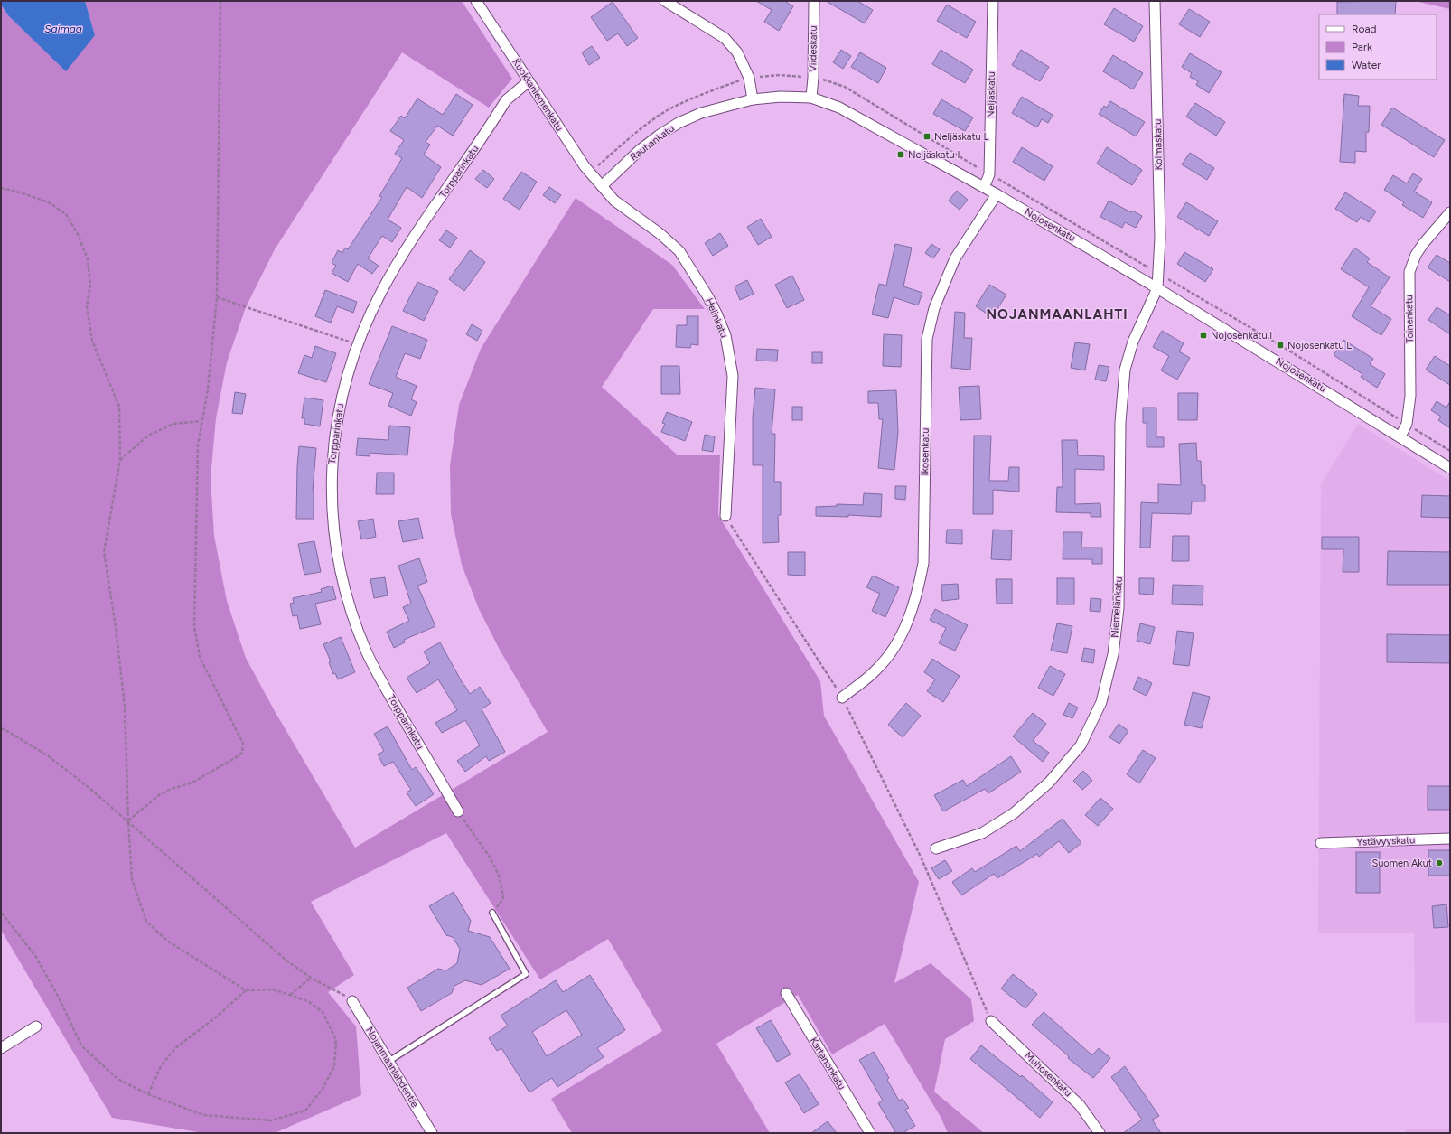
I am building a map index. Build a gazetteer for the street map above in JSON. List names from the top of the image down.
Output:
{
  "streets": {
    "street": [
      "Viideskatu",
      "Kuokkaniemenkatu",
      "Neljäskatu",
      "Rauhankatu",
      "Kolmaskatu",
      "Torpparinkatu",
      "Nojosenkatu",
      "Helinkatu",
      "Toinenkatu",
      "Ikosenkatu",
      "Niemelänkatu",
      "Ystävyyskatu",
      "Kartanonkatu",
      "Nojanmaanlahdentie",
      "Muhosenkatu"
    ]
  },
  "crossings": [
    ["Viideskatu", "Nojosenkatu"],
    ["Kuokkaniemenkatu", "Rauhankatu"],
    ["Kuokkaniemenkatu", "Torpparinkatu"],
    ["Kuokkaniemenkatu", "Helinkatu"],
    ["Neljäskatu", "Nojosenkatu"],
    ["Rauhankatu", "Nojosenkatu"],
    ["Rauhankatu", "Helinkatu"],
    ["Kolmaskatu", "Nojosenkatu"],
    ["Kolmaskatu", "Niemelänkatu"],
    ["Nojosenkatu", "Toinenkatu"],
    ["Nojosenkatu", "Ikosenkatu"],
    ["Nojosenkatu", "Niemelänkatu"]
  ],
  "districts": ["NOJANMAANLAHTI"],
  "water": ["Saimaa"],
  "places": {
    "transit": [
      "Neljäskatu L",
      "Neljäskatu I",
      "Nojosenkatu I",
      "Nojosenkatu L"
    ],
    "other": ["Suomen Akut"]
  },
  "legend": ["Road", "Park", "Water"]
}
